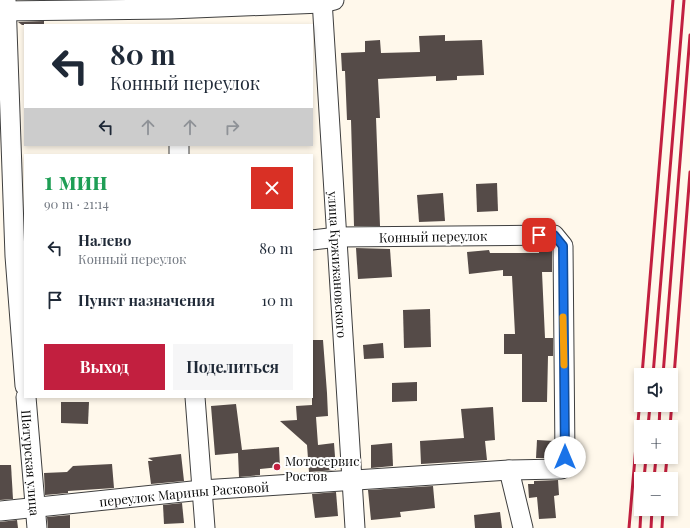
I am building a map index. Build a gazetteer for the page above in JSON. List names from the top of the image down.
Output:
{
  "streets": {
    "street": [
      "Конный переулок",
      "улица Кржижановского",
      "Шатурская улица",
      "переулок Марины Расковой"
    ]
  },
  "crossings": [
    ["Конный переулок", "улица Кржижановского"],
    ["Конный переулок", "переулок Марины Расковой"],
    ["улица Кржижановского", "переулок Марины Расковой"],
    ["Шатурская улица", "переулок Марины Расковой"]
  ],
  "places": ["Мотосервис Ростов"],
  "page": {
    "turn": ["80 m", "Конный переулок"],
    "heading": ["1 мин", "90 m · 21:14"],
    "list": [
      {
        "name": "Налево",
        "note": "Конный переулок",
        "value": "80 m"
      },
      {
        "name": "Пункт назначения",
        "value": "10 m"
      }
    ],
    "buttons": ["Выход", "Поделиться"],
    "map_buttons": ["+", "−"]
  }
}
